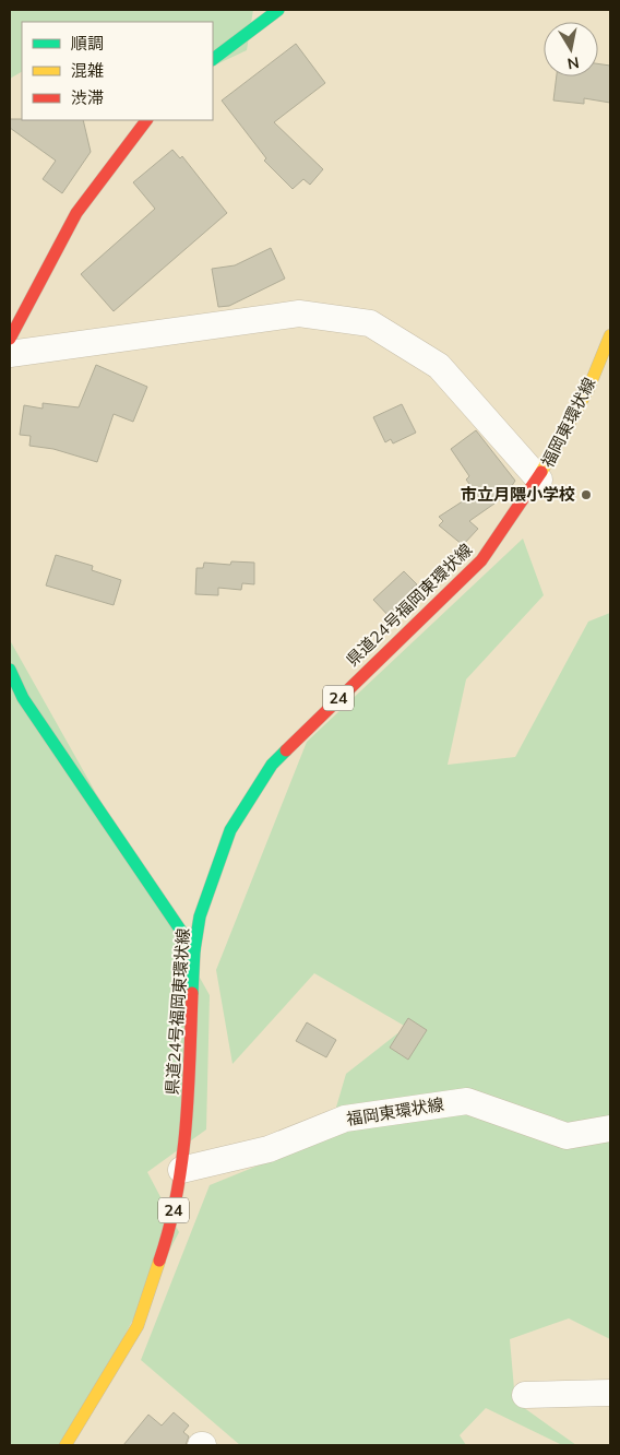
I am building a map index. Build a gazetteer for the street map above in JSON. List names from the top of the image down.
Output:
{
  "streets": {
    "main road": ["福岡東環状線", "県道24号福岡東環状線", "24"]
  },
  "crossings": [
    ["福岡東環状線", "県道24号福岡東環状線"]
  ],
  "places": ["市立月隈小学校"],
  "legend": ["順調", "混雑", "渋滞"],
  "north": "bottom"
}
